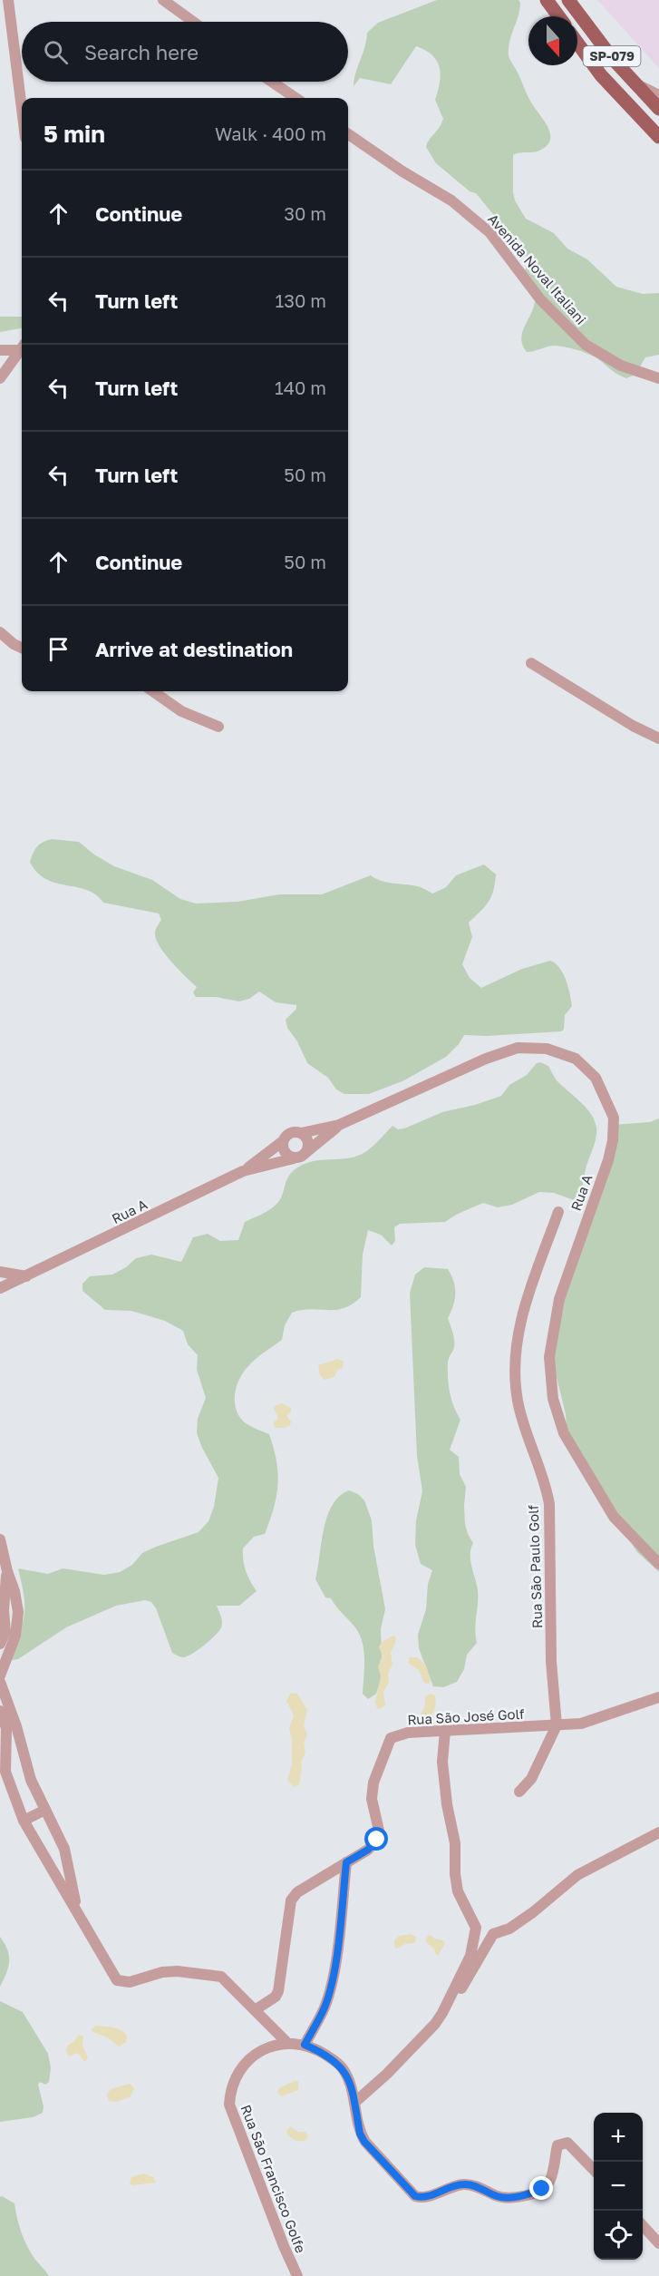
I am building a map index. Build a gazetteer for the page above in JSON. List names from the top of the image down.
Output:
{
  "streets": {
    "main road": ["SP-079"],
    "street": [
      "Avenida Noval Italiani",
      "Rua A",
      "Rua São Paulo Golf",
      "Rua São José Golf",
      "Rua São Francisco Golfe"
    ]
  },
  "crossings": [
    ["Rua São Paulo Golf", "Rua São José Golf"]
  ],
  "north": "bottom",
  "page": {
    "search": "Search here",
    "heading": ["5 min", "Walk · 400 m"],
    "list": [
      ["Continue", "30 m"],
      ["Turn left", "130 m"],
      ["Turn left", "140 m"],
      ["Turn left", "50 m"],
      ["Continue", "50 m"],
      "Arrive at destination"
    ],
    "map_buttons": ["+", "−"]
  }
}
